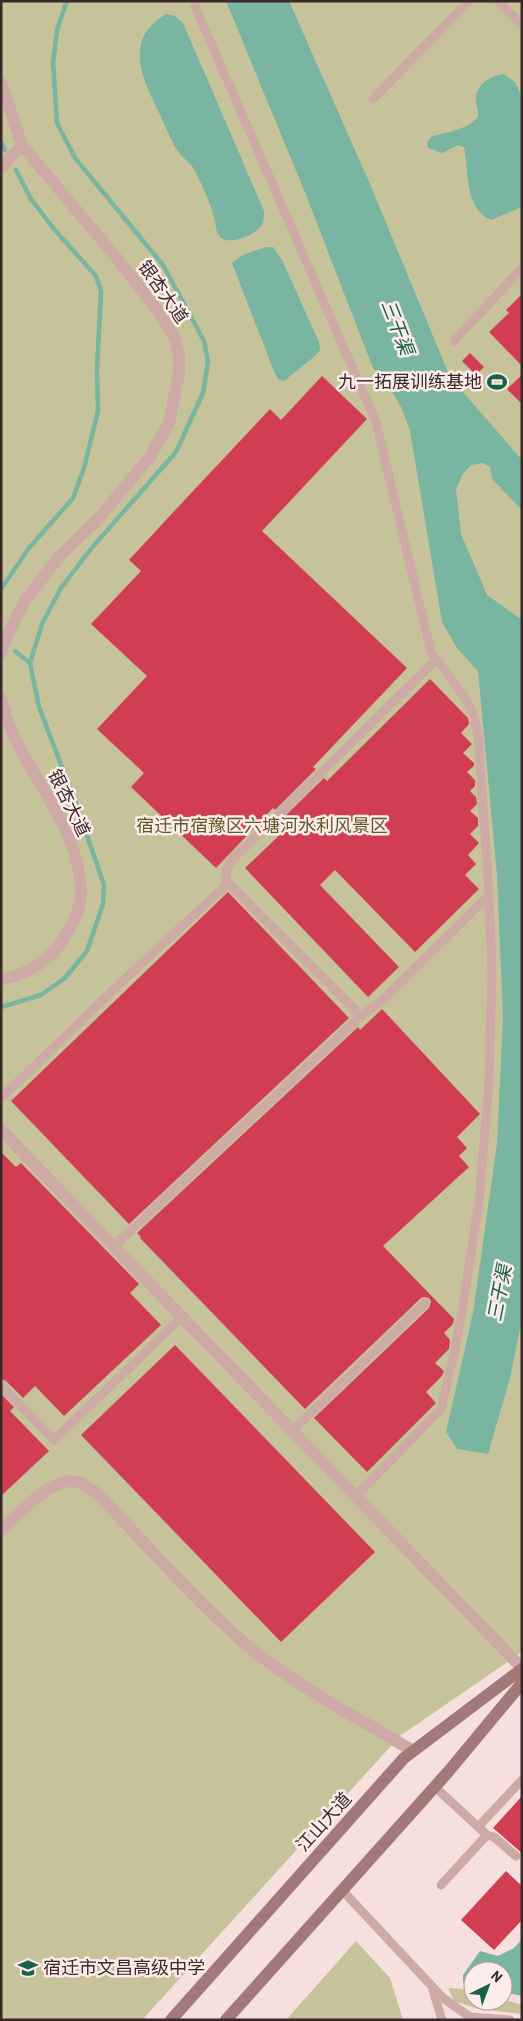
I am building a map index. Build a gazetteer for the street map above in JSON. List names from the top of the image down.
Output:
{
  "streets": {
    "main road": ["江山大道"],
    "street": ["银杏大道"]
  },
  "water": ["三干渠"],
  "parks": ["宿迁市宿豫区六塘河水利风景区"],
  "places": {
    "sports": ["九一拓展训练基地"],
    "school or university": ["宿迁市文昌高级中学"]
  },
  "north": "top right"
}
